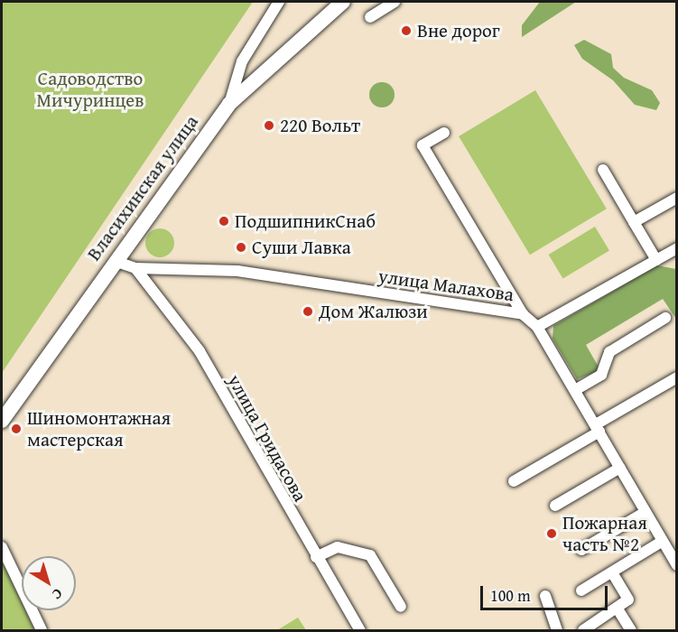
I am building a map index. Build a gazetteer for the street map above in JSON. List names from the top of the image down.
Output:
{
  "streets": {
    "highway": ["Власихинская улица"],
    "street": ["улица Малахова", "улица Гридасова"]
  },
  "crossings": [
    ["Власихинская улица", "улица Малахова"],
    ["улица Малахова", "улица Гридасова"]
  ],
  "parks": ["Садоводство Мичуринцев"],
  "places": [
    "Вне дорог",
    "220 Вольт",
    "ПодшипникСнаб",
    "Суши Лавка",
    "Дом Жалюзи",
    "Шиномонтажная мастерская",
    "Пожарная часть №2"
  ],
  "scale_bar": "100 m",
  "north": "bottom right"
}
